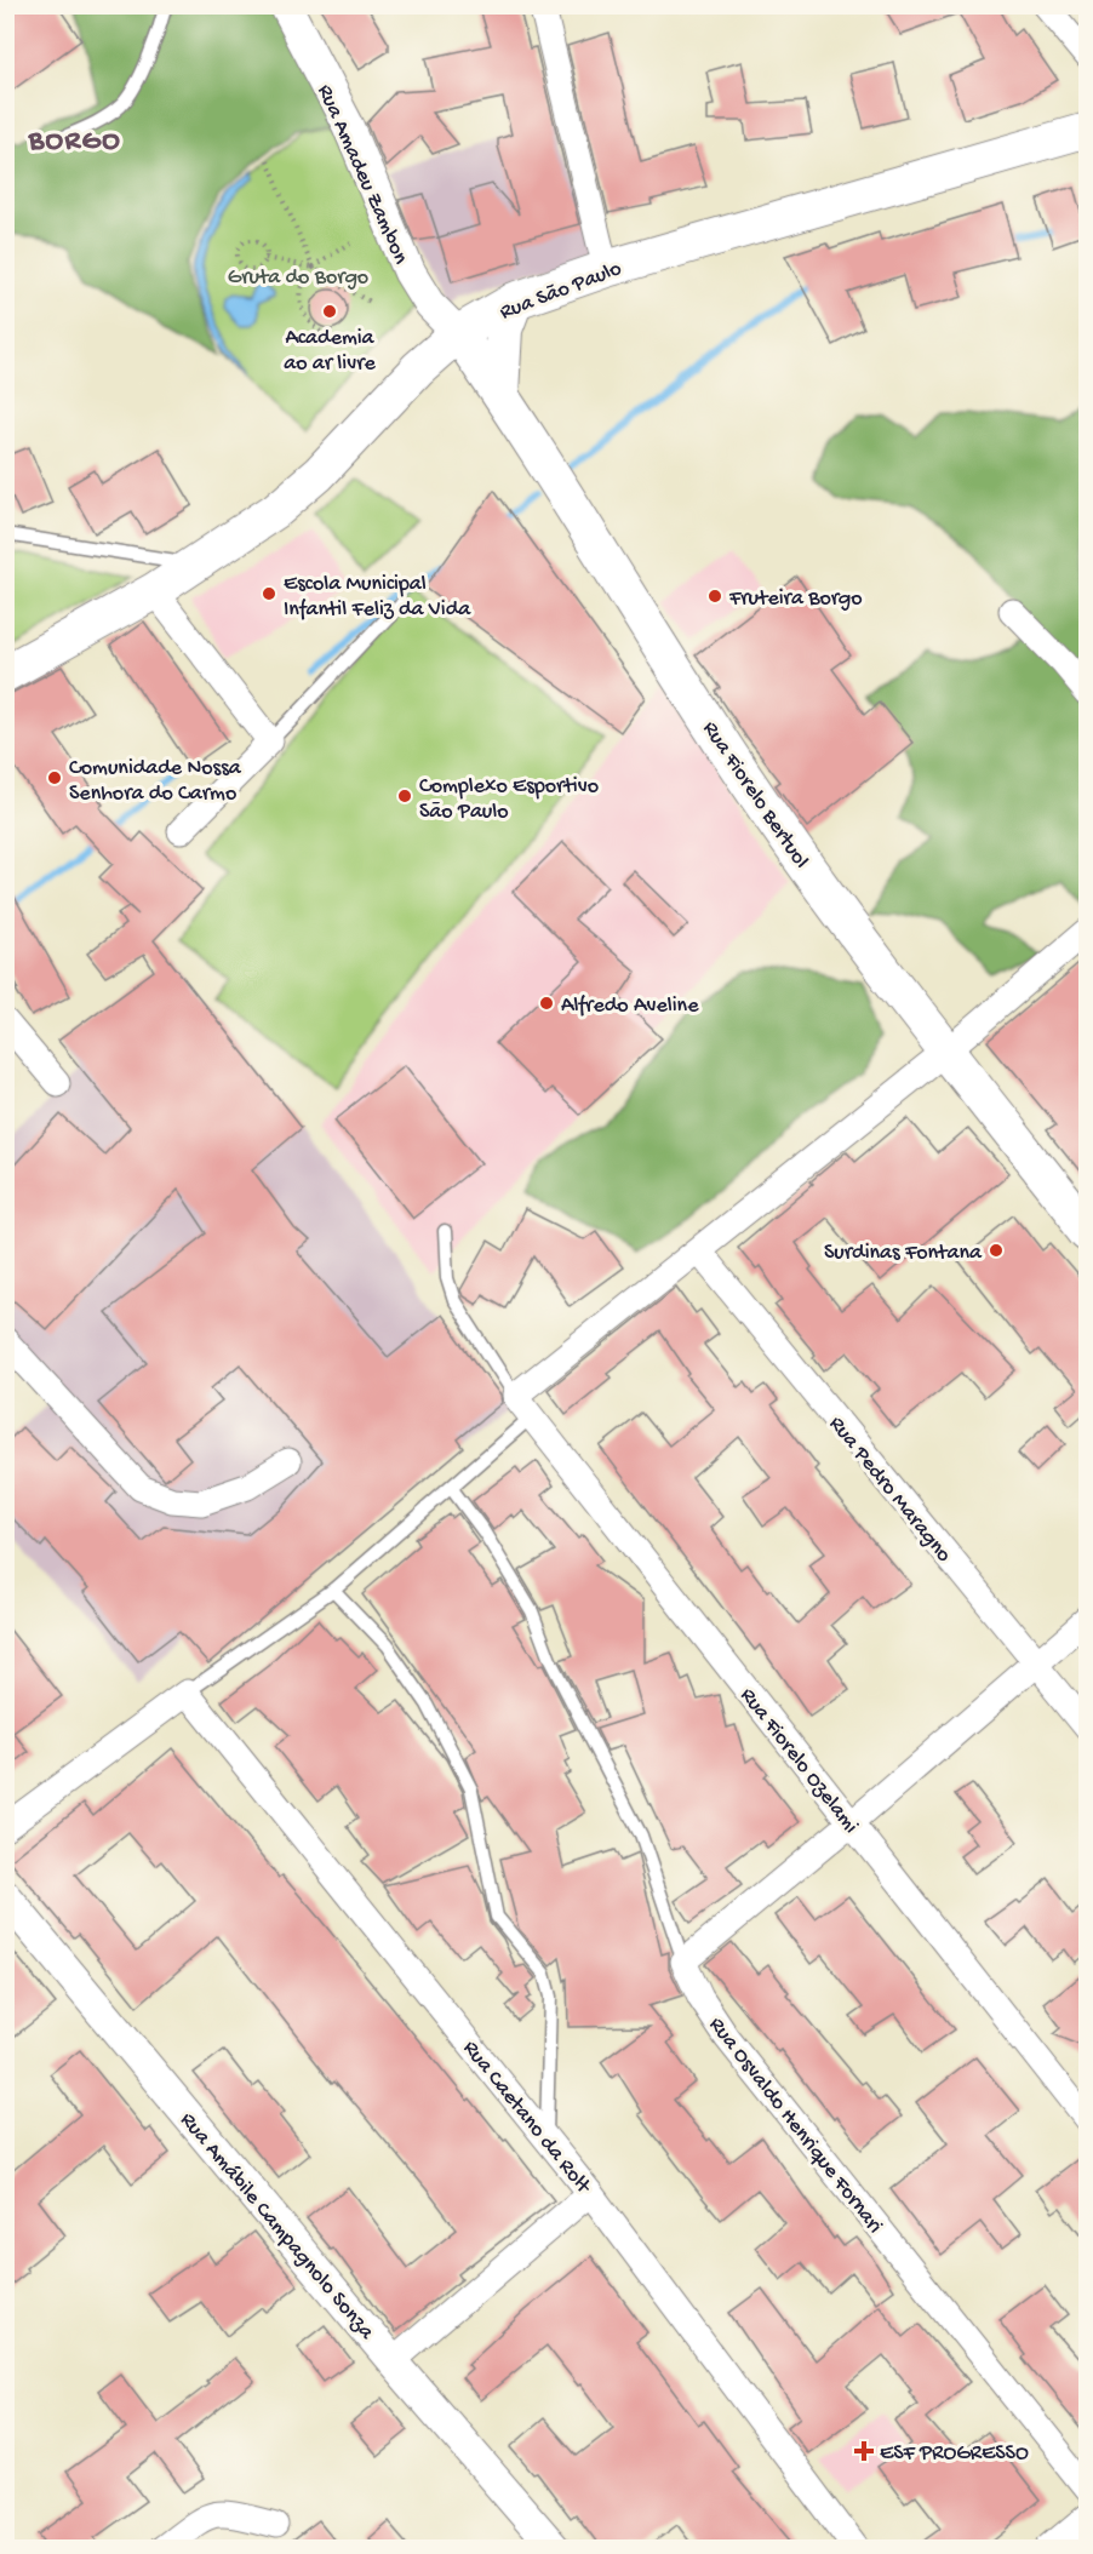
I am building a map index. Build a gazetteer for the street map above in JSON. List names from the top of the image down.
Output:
{
  "streets": {
    "main road": ["Rua São Paulo", "Rua Fiorelo Bertuol"],
    "street": [
      "Rua Amadeu Zambon",
      "Rua Pedro Maragno",
      "Rua Fiorelo Ozelami",
      "Rua Caetano da Rolt",
      "Rua Osvaldo Henrique Fornari",
      "Rua Amábile Campagnolo Sonza"
    ]
  },
  "crossings": [
    ["Rua Amadeu Zambon", "Rua São Paulo"],
    ["Rua Amadeu Zambon", "Rua Fiorelo Bertuol"],
    ["Rua São Paulo", "Rua Fiorelo Bertuol"]
  ],
  "districts": ["BORGO"],
  "parks": ["Gruta do Borgo"],
  "places": {
    "other": [
      "Academia ao ar livre",
      "Escola Municipal Infantil Feliz da Vida",
      "Fruteira Borgo",
      "Comunidade Nossa Senhora do Carmo",
      "Complexo Esportivo São Paulo",
      "Alfredo Aveline",
      "Surdinas Fontana"
    ],
    "health": ["ESF PROGRESSO"]
  }
}
